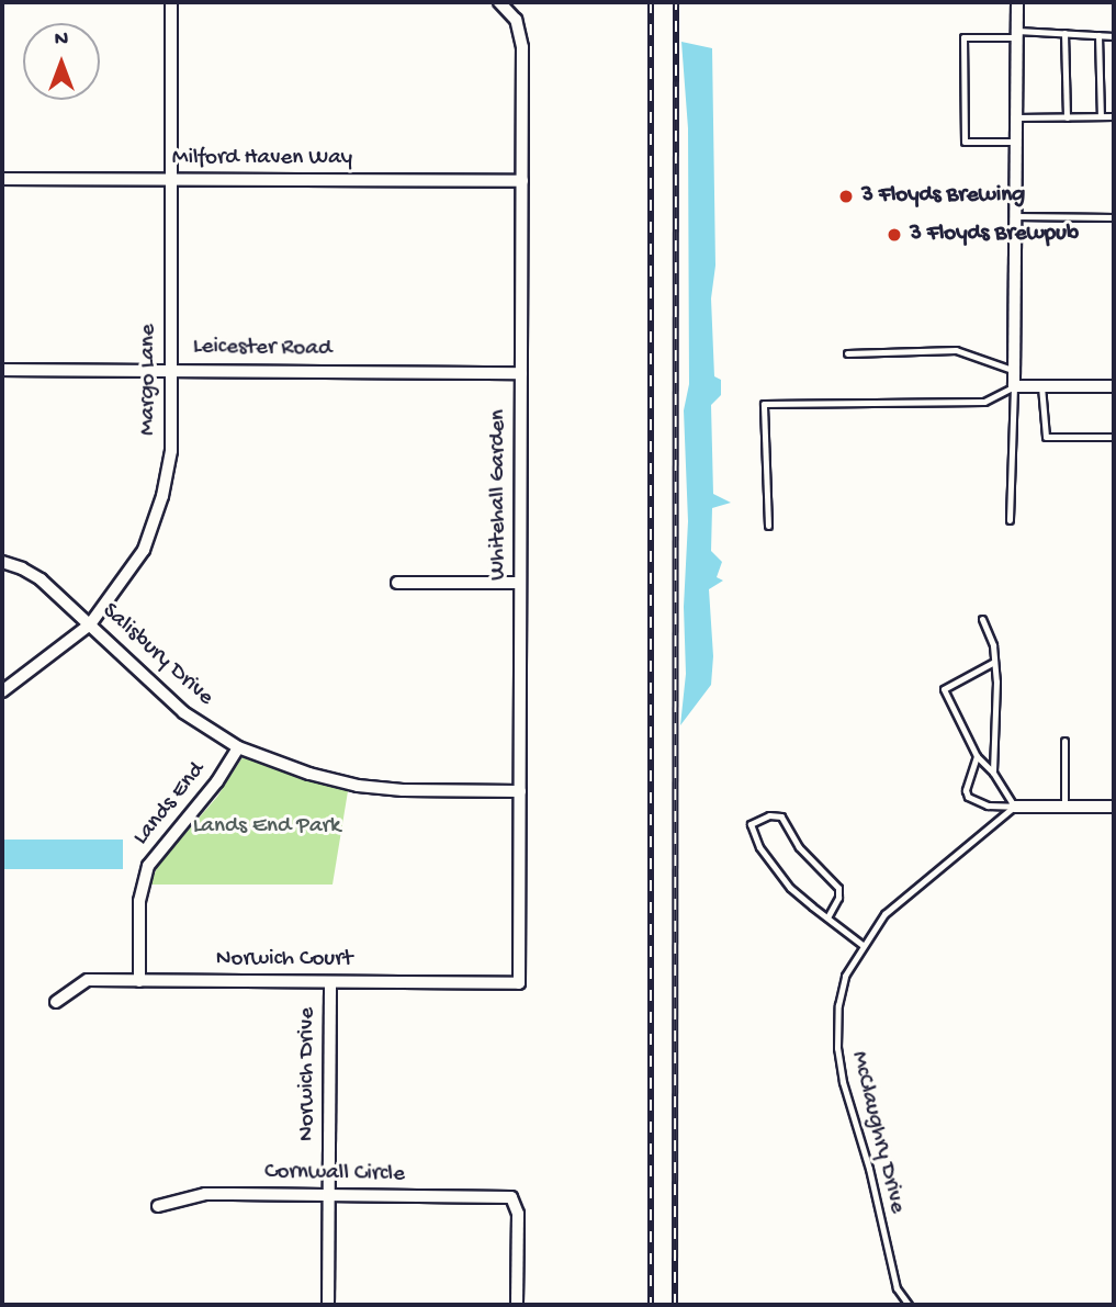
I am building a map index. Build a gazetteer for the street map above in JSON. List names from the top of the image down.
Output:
{
  "streets": {
    "street": [
      "Milford Haven Way",
      "Leicester Road",
      "Margo Lane",
      "Whitehall Garden",
      "Salisbury Drive",
      "Lands End",
      "Norwich Court",
      "Norwich Drive",
      "Cornwall Circle"
    ],
    "lane": ["McClaughry Drive"]
  },
  "crossings": [
    ["Milford Haven Way", "Margo Lane"],
    ["Milford Haven Way", "Whitehall Garden"],
    ["Leicester Road", "Margo Lane"],
    ["Leicester Road", "Whitehall Garden"],
    ["Margo Lane", "Salisbury Drive"],
    ["Whitehall Garden", "Salisbury Drive"],
    ["Whitehall Garden", "Norwich Court"],
    ["Salisbury Drive", "Lands End"],
    ["Lands End", "Norwich Court"],
    ["Norwich Court", "Norwich Drive"],
    ["Norwich Drive", "Cornwall Circle"]
  ],
  "parks": ["Lands End Park"],
  "places": ["3 Floyds Brewing", "3 Floyds Brewpub"],
  "north": "top"
}
